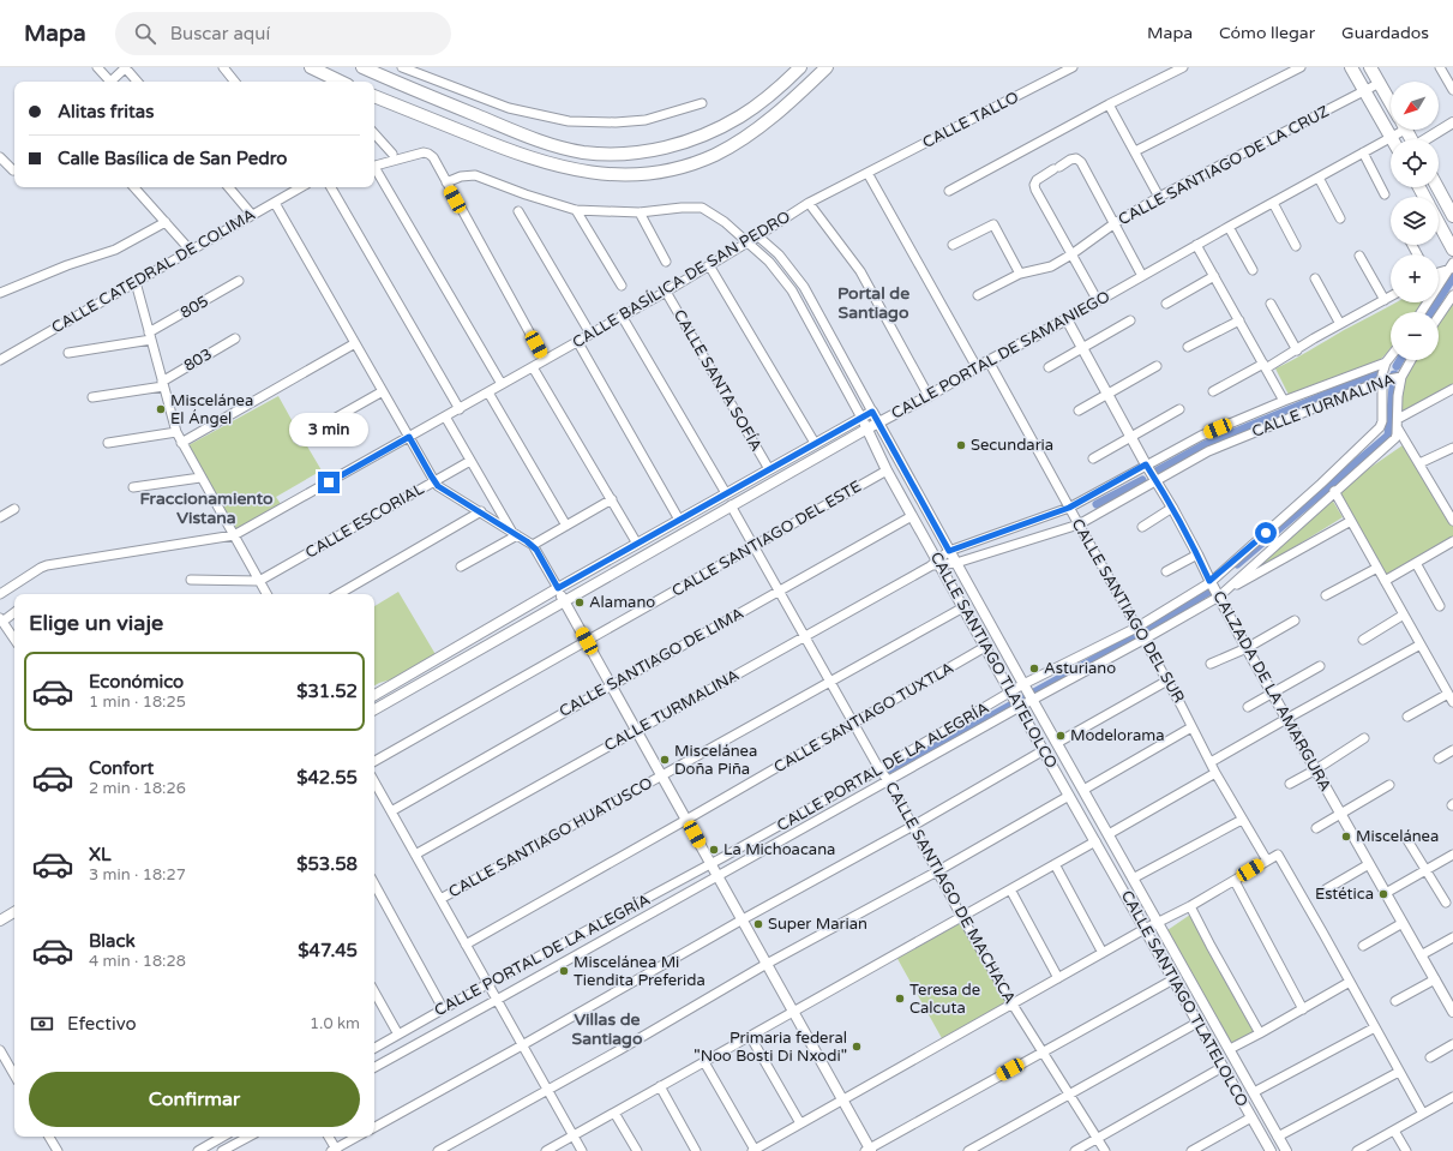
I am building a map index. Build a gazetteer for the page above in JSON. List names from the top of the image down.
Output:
{
  "streets": {
    "street": [
      "CALLE TALLO",
      "CALLE SANTIAGO DE LA CRUZ",
      "CALLE CATEDRAL DE COLIMA",
      "CALLE BASÍLICA DE SAN PEDRO",
      "805",
      "CALLE PORTAL DE SAMANIEGO",
      "803",
      "CALLE SANTA SOFÍA",
      "CALLE TURMALINA",
      "CALLE ESCORIAL",
      "CALLE SANTIAGO DEL ESTE",
      "CALLE SANTIAGO DEL SUR",
      "CALLE SANTIAGO TLATELOLCO",
      "CALLE SANTIAGO DE LIMA",
      "CALZADA DE LA AMARGURA",
      "CALLE SANTIAGO TUXTLA",
      "CALLE PORTAL DE LA ALEGRÍA",
      "CALLE SANTIAGO HUATUSCO",
      "CALLE SANTIAGO DE MACHACA"
    ]
  },
  "crossings": [
    ["CALLE TALLO", "CALLE BASÍLICA DE SAN PEDRO"],
    ["CALLE BASÍLICA DE SAN PEDRO", "CALLE SANTA SOFÍA"],
    ["CALLE BASÍLICA DE SAN PEDRO", "CALLE SANTIAGO TLATELOLCO"],
    ["CALLE PORTAL DE SAMANIEGO", "CALLE SANTA SOFÍA"],
    ["CALLE PORTAL DE SAMANIEGO", "CALLE SANTIAGO DEL SUR"],
    ["CALLE PORTAL DE SAMANIEGO", "CALLE SANTIAGO TLATELOLCO"],
    ["CALLE PORTAL DE SAMANIEGO", "CALZADA DE LA AMARGURA"],
    ["CALLE PORTAL DE SAMANIEGO", "CALLE SANTIAGO DE MACHACA"],
    ["CALLE TURMALINA", "CALLE SANTIAGO DEL SUR"],
    ["CALLE TURMALINA", "CALLE SANTIAGO TLATELOLCO"],
    ["CALLE TURMALINA", "CALZADA DE LA AMARGURA"],
    ["CALLE TURMALINA", "CALLE PORTAL DE LA ALEGRÍA"],
    ["CALLE TURMALINA", "CALLE SANTIAGO DE MACHACA"],
    ["CALLE SANTIAGO DEL ESTE", "CALLE SANTIAGO TLATELOLCO"],
    ["CALLE SANTIAGO DEL ESTE", "CALLE SANTIAGO DE MACHACA"],
    ["CALLE SANTIAGO DEL SUR", "CALLE PORTAL DE LA ALEGRÍA"],
    ["CALLE SANTIAGO TLATELOLCO", "CALLE SANTIAGO DE LIMA"],
    ["CALLE SANTIAGO TLATELOLCO", "CALLE SANTIAGO TUXTLA"],
    ["CALLE SANTIAGO TLATELOLCO", "CALLE PORTAL DE LA ALEGRÍA"],
    ["CALLE SANTIAGO TLATELOLCO", "CALLE SANTIAGO HUATUSCO"],
    ["CALLE SANTIAGO DE LIMA", "CALLE SANTIAGO DE MACHACA"],
    ["CALZADA DE LA AMARGURA", "CALLE PORTAL DE LA ALEGRÍA"],
    ["CALLE SANTIAGO TUXTLA", "CALLE SANTIAGO DE MACHACA"],
    ["CALLE PORTAL DE LA ALEGRÍA", "CALLE SANTIAGO DE MACHACA"],
    ["CALLE SANTIAGO HUATUSCO", "CALLE SANTIAGO DE MACHACA"]
  ],
  "districts": ["Portal de Santiago", "Fraccionamiento Vistana", "Villas de Santiago"],
  "places": [
    "Miscelánea El Ángel",
    "Secundaria",
    "Alamano",
    "Asturiano",
    "Modelorama",
    "Miscelánea Doña Piña",
    "Miscelánea",
    "La Michoacana",
    "Estética",
    "Super Marian",
    "Miscelánea Mi Tiendita Preferida",
    "Teresa de Calcuta",
    "Primaria federal \"Noo Bosti Di Nxodi\""
  ],
  "north": "bottom left",
  "page": {
    "header": "Mapa",
    "search": "Buscar aquí",
    "nav": ["Mapa", "Cómo llegar", "Guardados"],
    "map_buttons": ["+", "−"],
    "banner": ["Alitas fritas", "Calle Basílica de San Pedro"],
    "bubble": "3 min",
    "heading": "Elige un viaje",
    "list": [
      {
        "name": "Económico",
        "note": "1 min · 18:25",
        "value": "$31.52"
      },
      {
        "name": "Confort",
        "note": "2 min · 18:26",
        "value": "$42.55"
      },
      {
        "name": "XL",
        "note": "3 min · 18:27",
        "value": "$53.58"
      },
      {
        "name": "Black",
        "note": "4 min · 18:28",
        "value": "$47.45"
      }
    ],
    "pay": ["Efectivo", "1.0 km"],
    "buttons": "Confirmar"
  }
}
